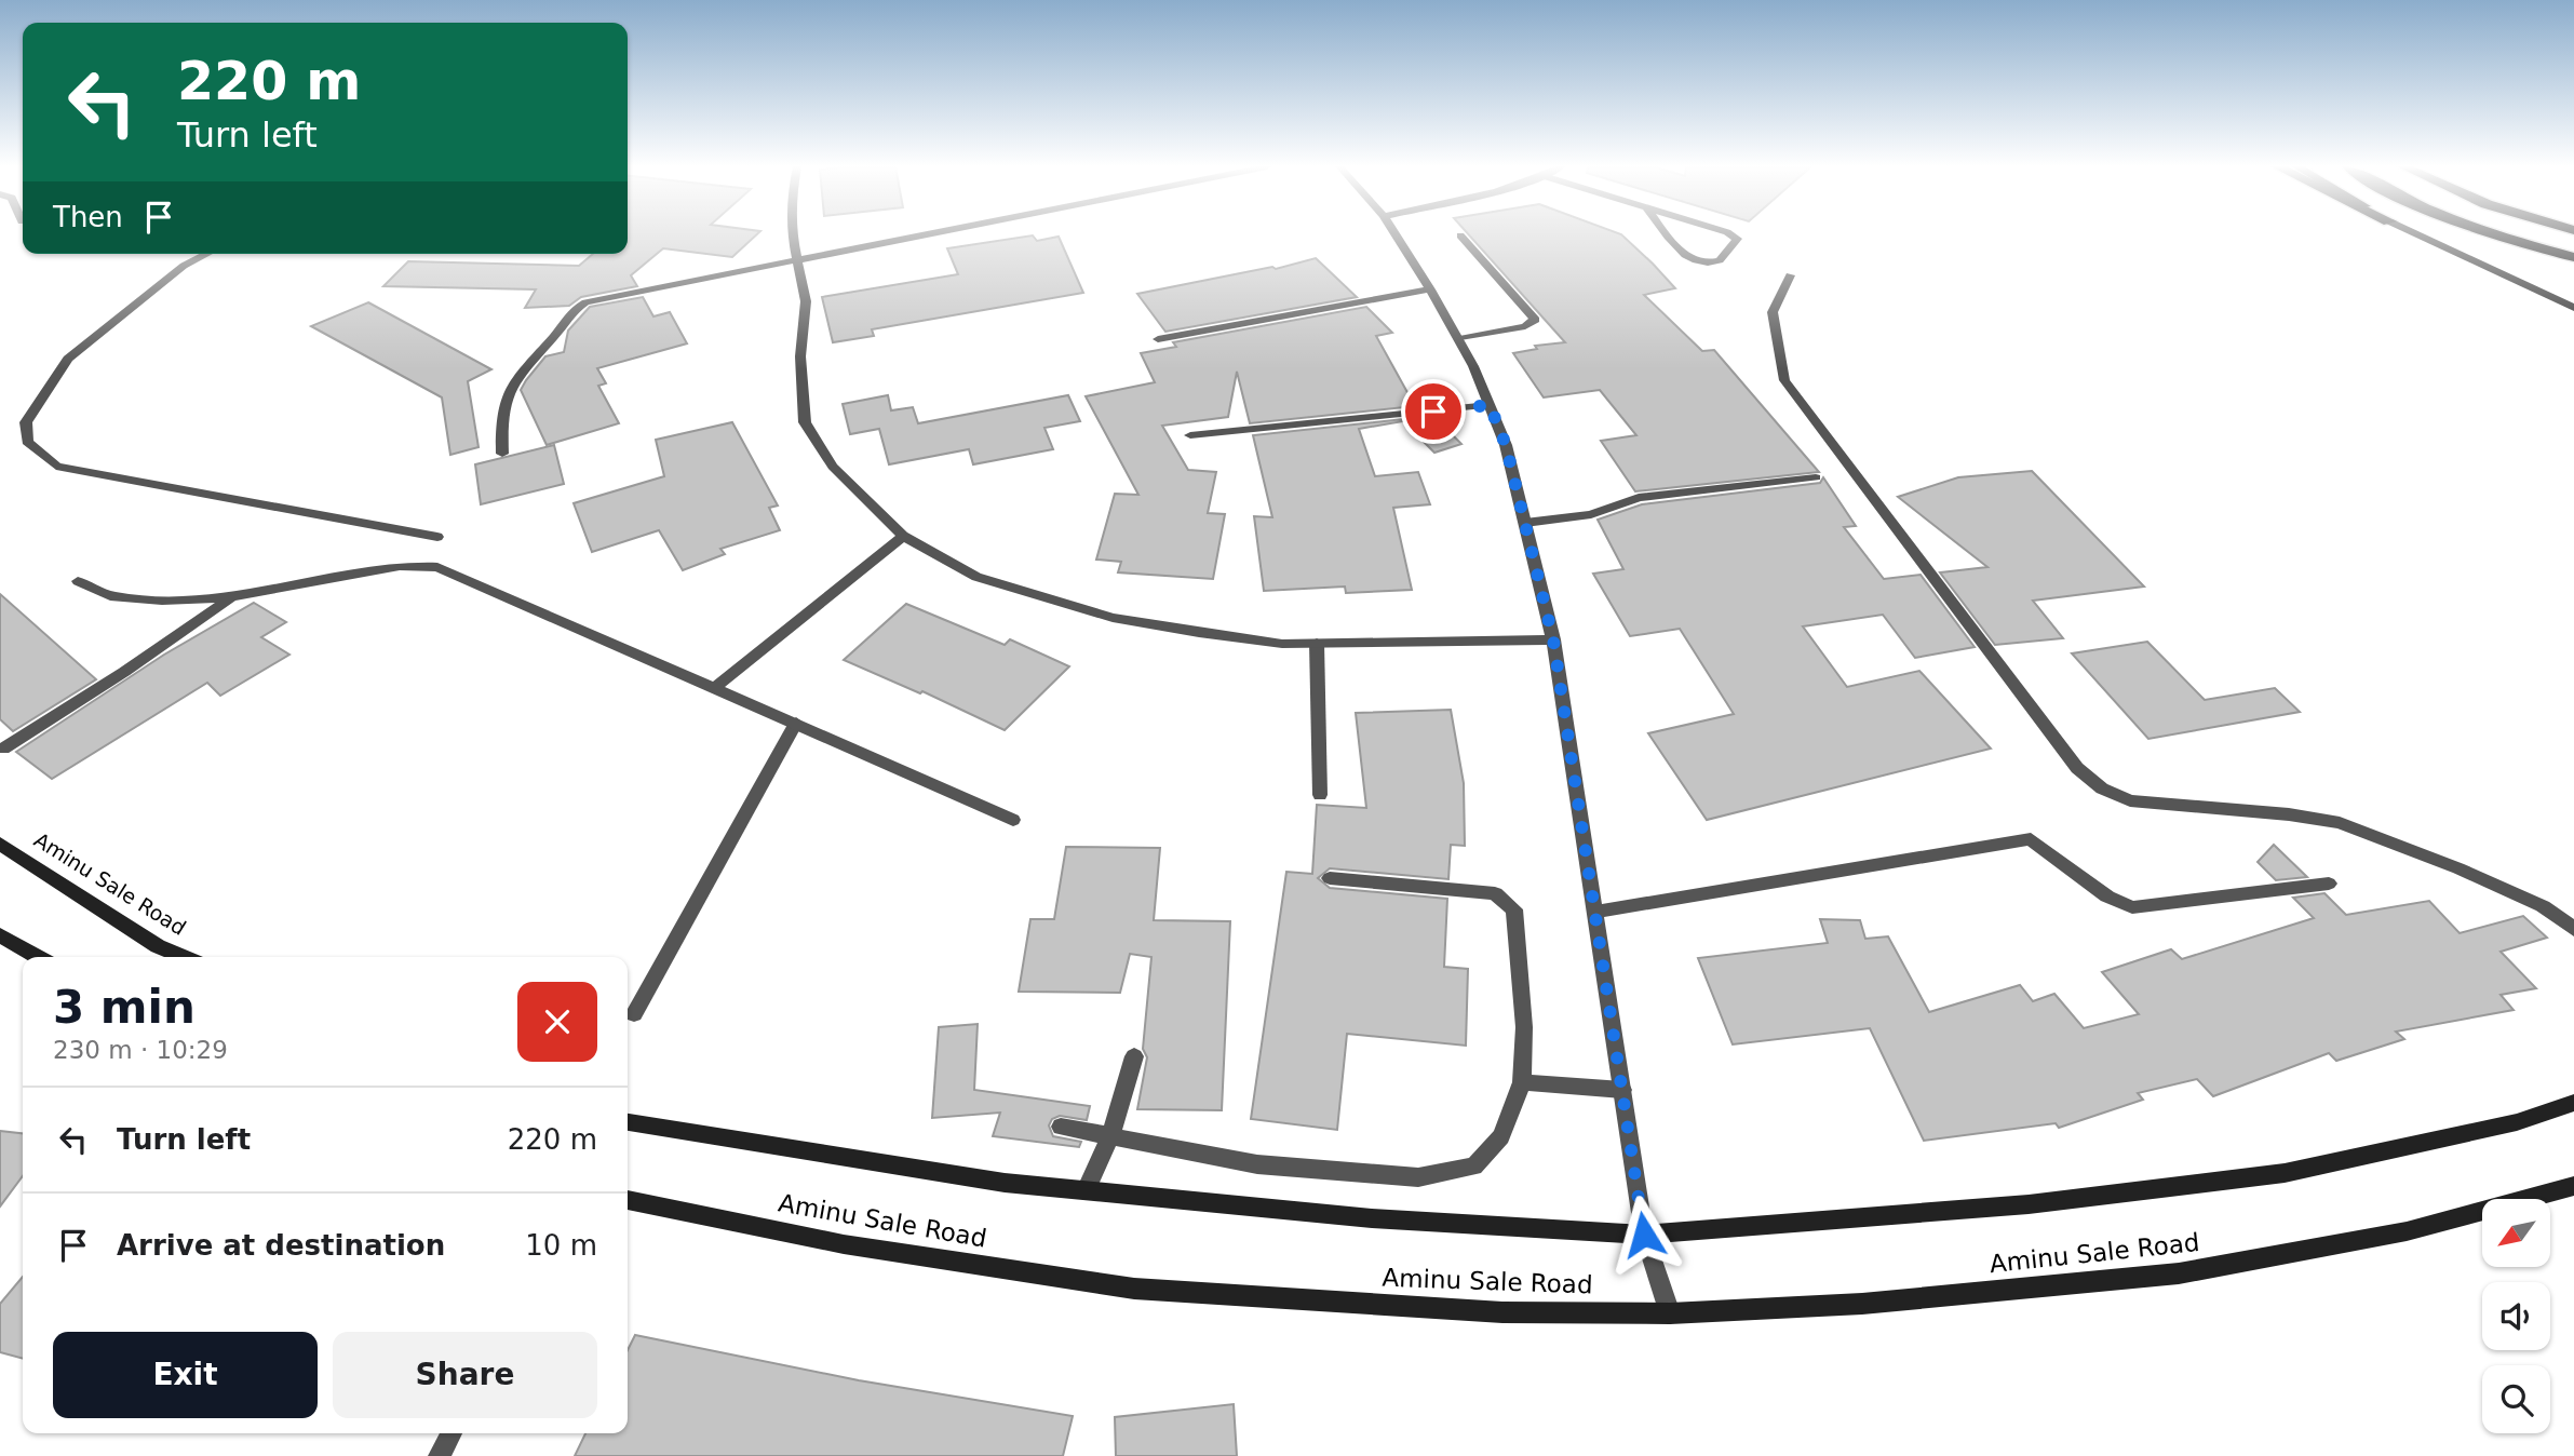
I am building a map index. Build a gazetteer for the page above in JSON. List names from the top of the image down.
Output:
{
  "streets": {
    "street": ["Aminu Sale Road"]
  },
  "north": "bottom left",
  "page": {
    "turn": ["220 m", "Turn left"],
    "then": "Then",
    "heading": ["3 min", "230 m · 10:29"],
    "list": [
      {
        "name": "Turn left",
        "value": "220 m"
      },
      {
        "name": "Arrive at destination",
        "value": "10 m"
      }
    ],
    "buttons": ["Exit", "Share"]
  }
}
